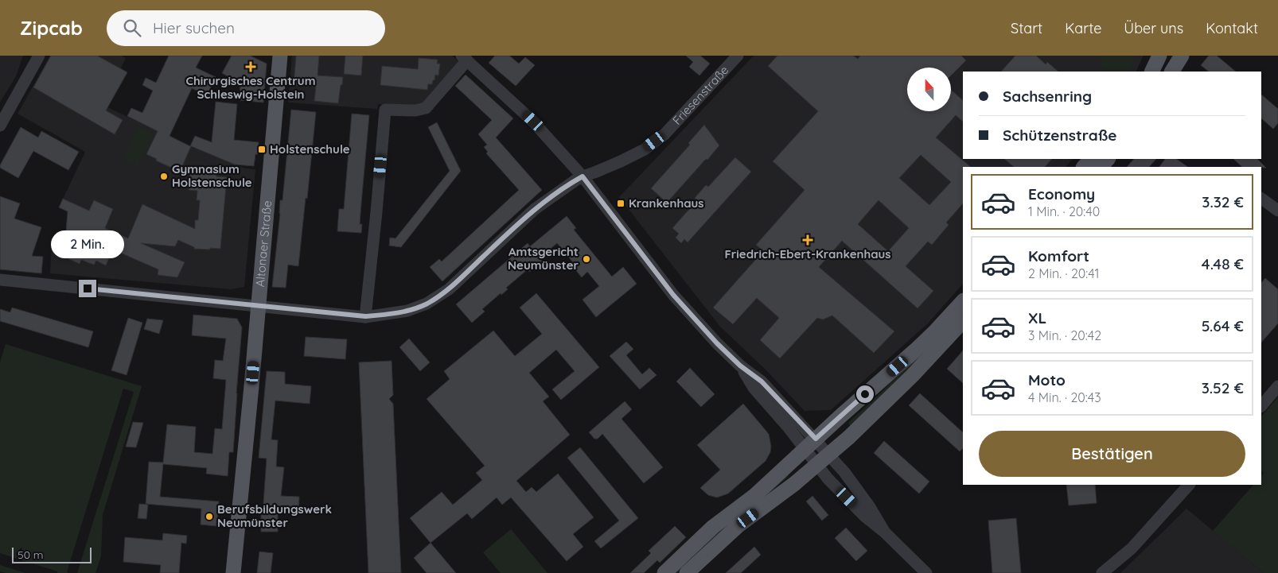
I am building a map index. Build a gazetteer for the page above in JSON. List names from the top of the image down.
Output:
{
  "streets": {
    "main road": ["Altonaer Straße"],
    "street": ["Friesenstraße"]
  },
  "crossings": [
    ["Friesenstraße", "Altonaer Straße"]
  ],
  "places": {
    "health": ["Chirurgisches Centrum Schleswig-Holstein", "Friedrich-Ebert-Krankenhaus"],
    "transit": ["Holstenschule", "Krankenhaus"],
    "other": ["Gymnasium Holstenschule", "Amtsgericht Neumünster", "Berufsbildungswerk Neumünster"]
  },
  "scale_bar": "50 m",
  "north": "top",
  "page": {
    "header": "Zipcab",
    "search": "Hier suchen",
    "nav": [
      "Start",
      "Karte",
      "Über uns",
      "Kontakt"
    ],
    "banner": ["Sachsenring", "Schützenstraße"],
    "list": [
      {
        "name": "Economy",
        "note": "1 Min. · 20:40",
        "value": "3.32 €"
      },
      {
        "name": "Komfort",
        "note": "2 Min. · 20:41",
        "value": "4.48 €"
      },
      {
        "name": "XL",
        "note": "3 Min. · 20:42",
        "value": "5.64 €"
      },
      {
        "name": "Moto",
        "note": "4 Min. · 20:43",
        "value": "3.52 €"
      }
    ],
    "bubble": "2 Min.",
    "buttons": "Bestätigen",
    "scale": "50 m"
  }
}
